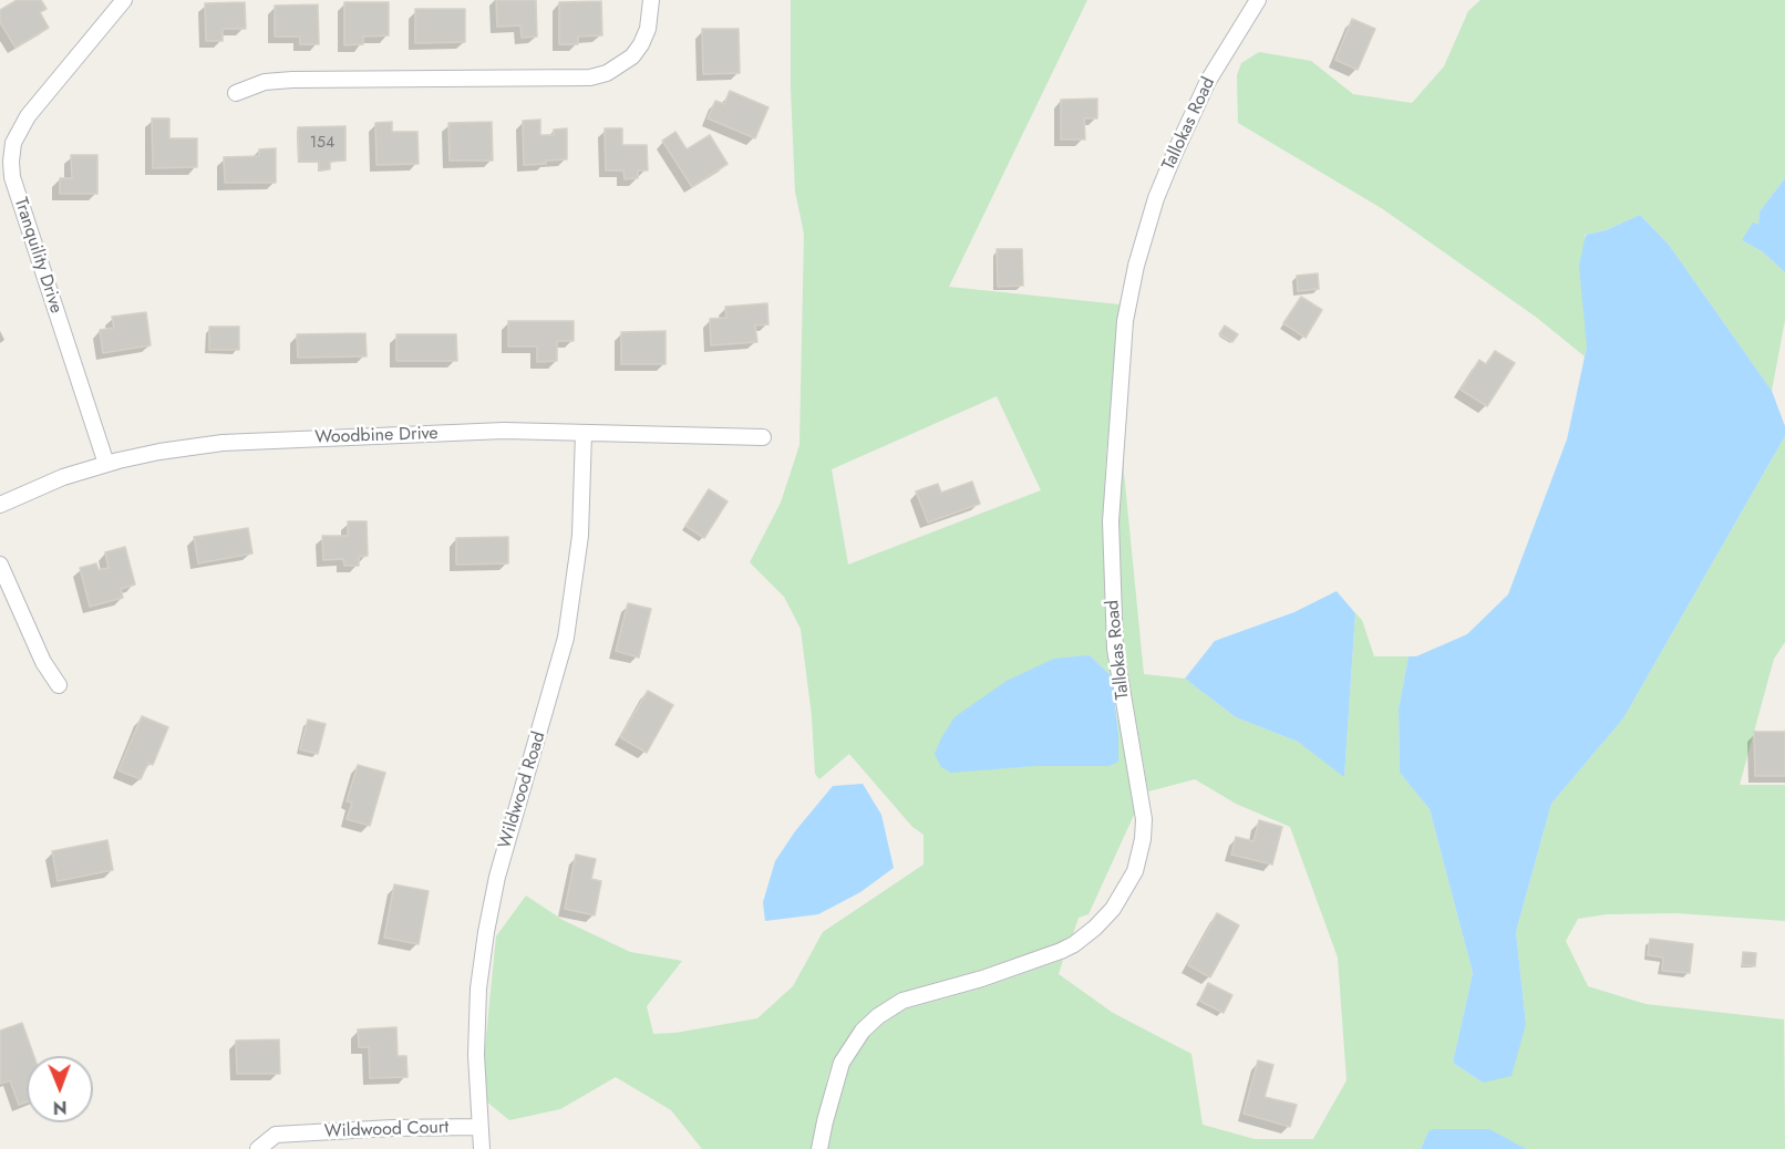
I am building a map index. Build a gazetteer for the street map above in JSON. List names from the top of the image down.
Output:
{
  "streets": {
    "street": [
      "Tallokas Road",
      "Tranquility Drive",
      "Woodbine Drive",
      "Wildwood Road",
      "Wildwood Court"
    ]
  },
  "crossings": [
    ["Tranquility Drive", "Woodbine Drive"],
    ["Woodbine Drive", "Wildwood Road"],
    ["Wildwood Road", "Wildwood Court"]
  ],
  "house_numbers": ["154"],
  "north": "bottom"
}
